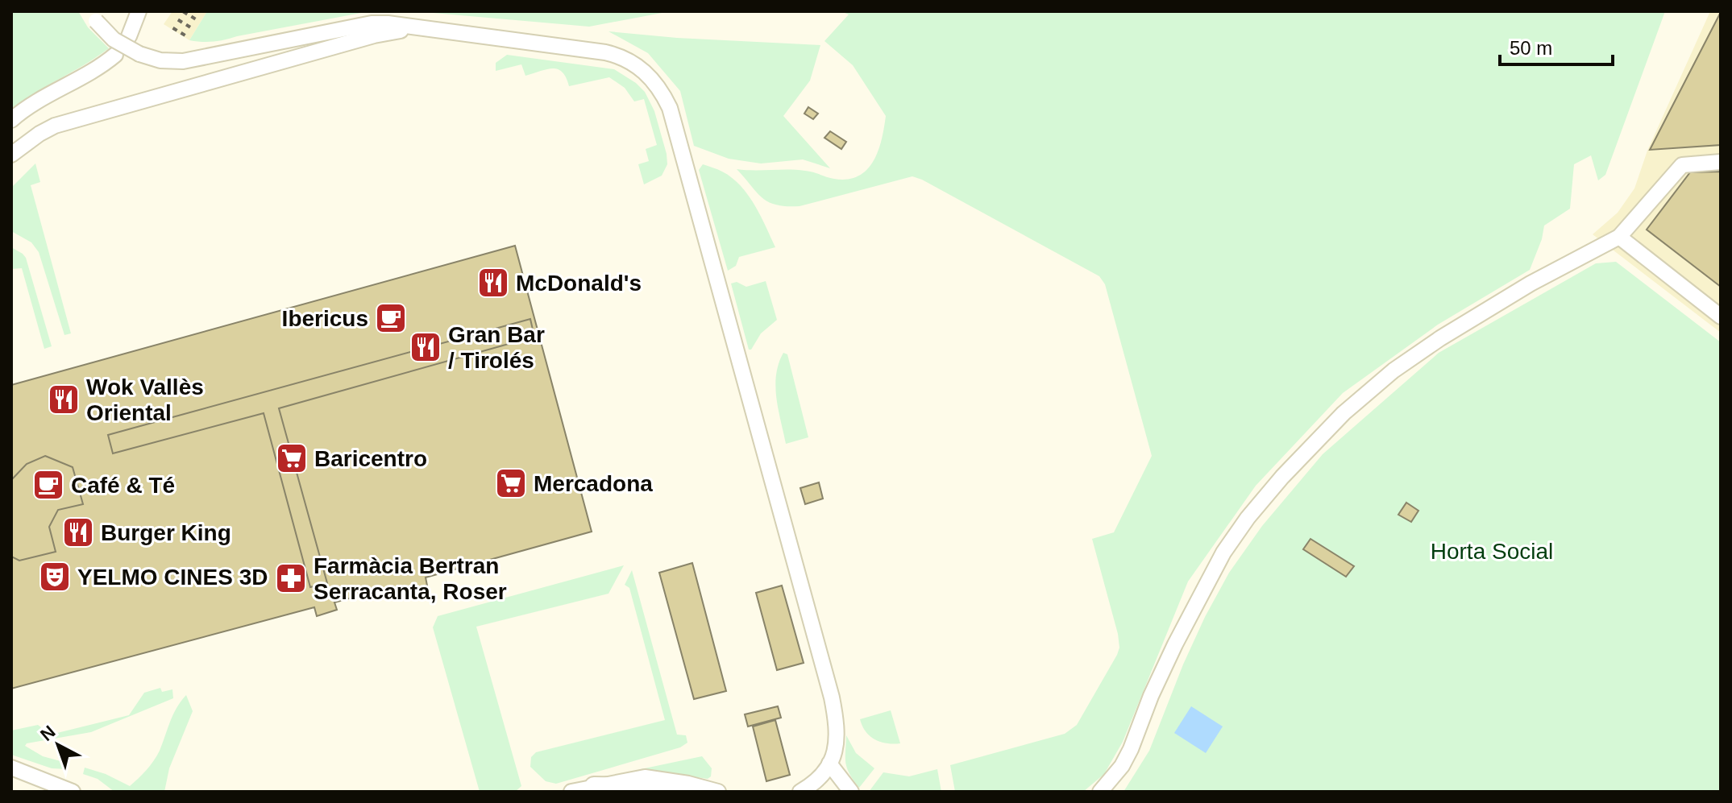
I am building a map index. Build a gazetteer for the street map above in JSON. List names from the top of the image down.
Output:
{
  "parks": ["Horta Social"],
  "places": {
    "restaurant": [
      "McDonald's",
      "Gran Bar / Tirolés",
      "Wok Vallès Oriental",
      "Burger King"
    ],
    "cafe": ["Ibericus", "Café & Té"],
    "supermarket": ["Baricentro", "Mercadona"],
    "theatre": ["YELMO CINES 3D"],
    "pharmacy": ["Farmàcia Bertran Serracanta, Roser"]
  },
  "scale_bar": "50 m",
  "north": "top left"
}
